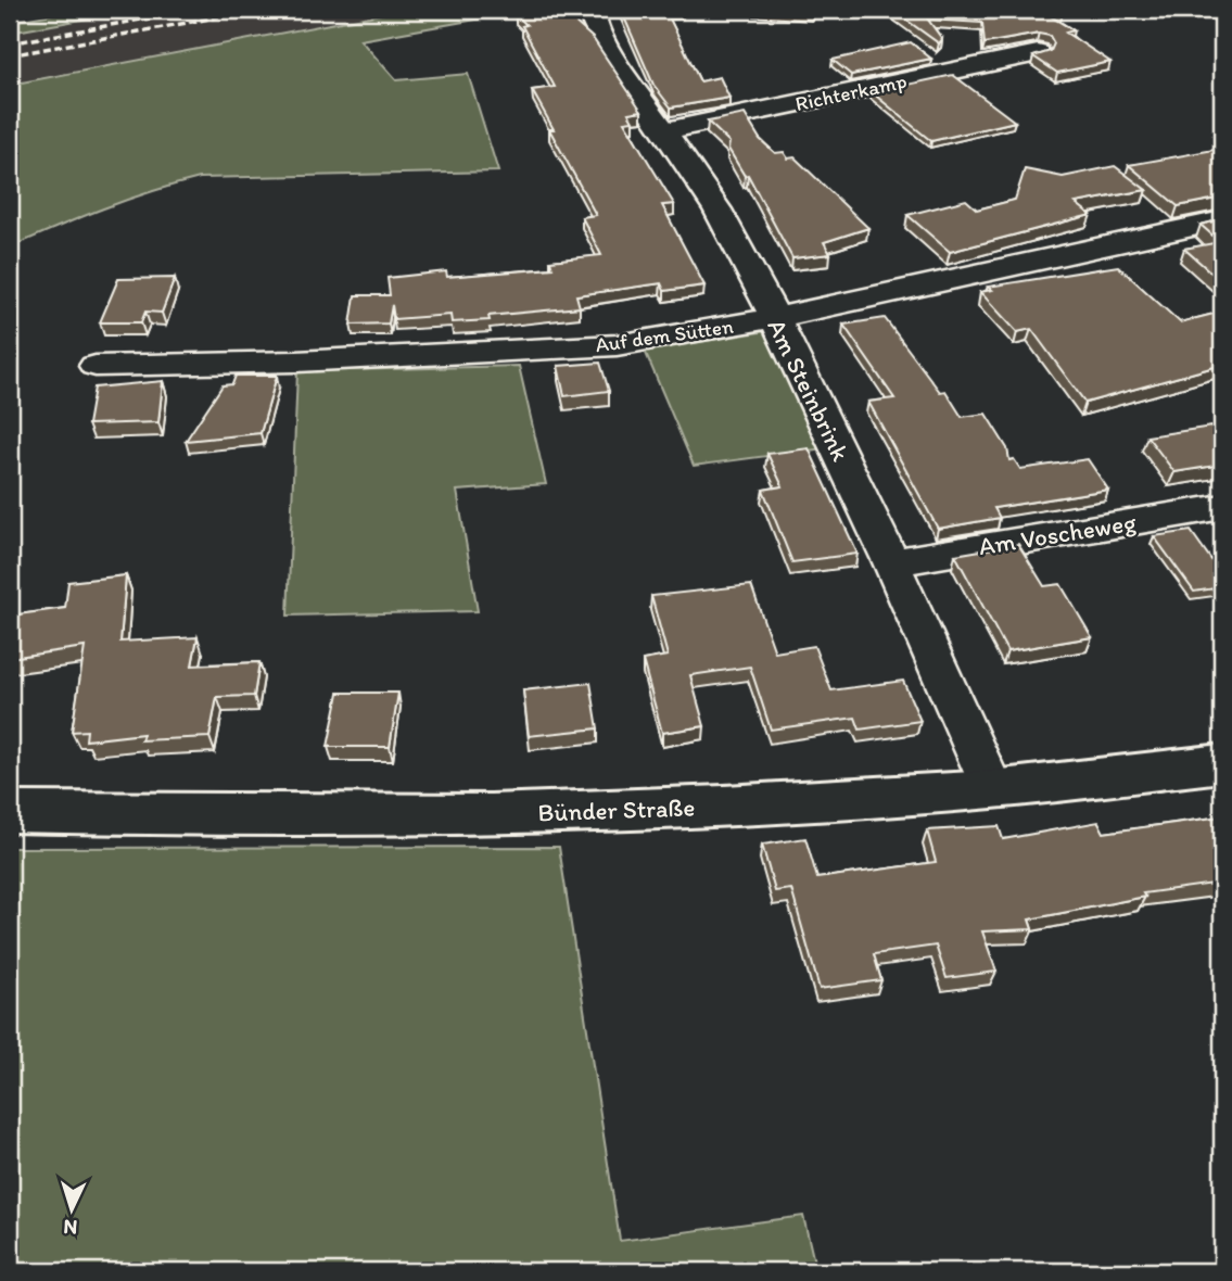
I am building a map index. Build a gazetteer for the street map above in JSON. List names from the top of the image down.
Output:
{
  "streets": {
    "main road": ["Bünder Straße"],
    "street": [
      "Richterkamp",
      "Auf dem Sütten",
      "Am Steinbrink",
      "Am Voscheweg"
    ]
  },
  "crossings": [
    ["Richterkamp", "Am Steinbrink"],
    ["Auf dem Sütten", "Am Steinbrink"],
    ["Am Steinbrink", "Am Voscheweg"],
    ["Am Steinbrink", "Bünder Straße"]
  ],
  "north": "bottom"
}
